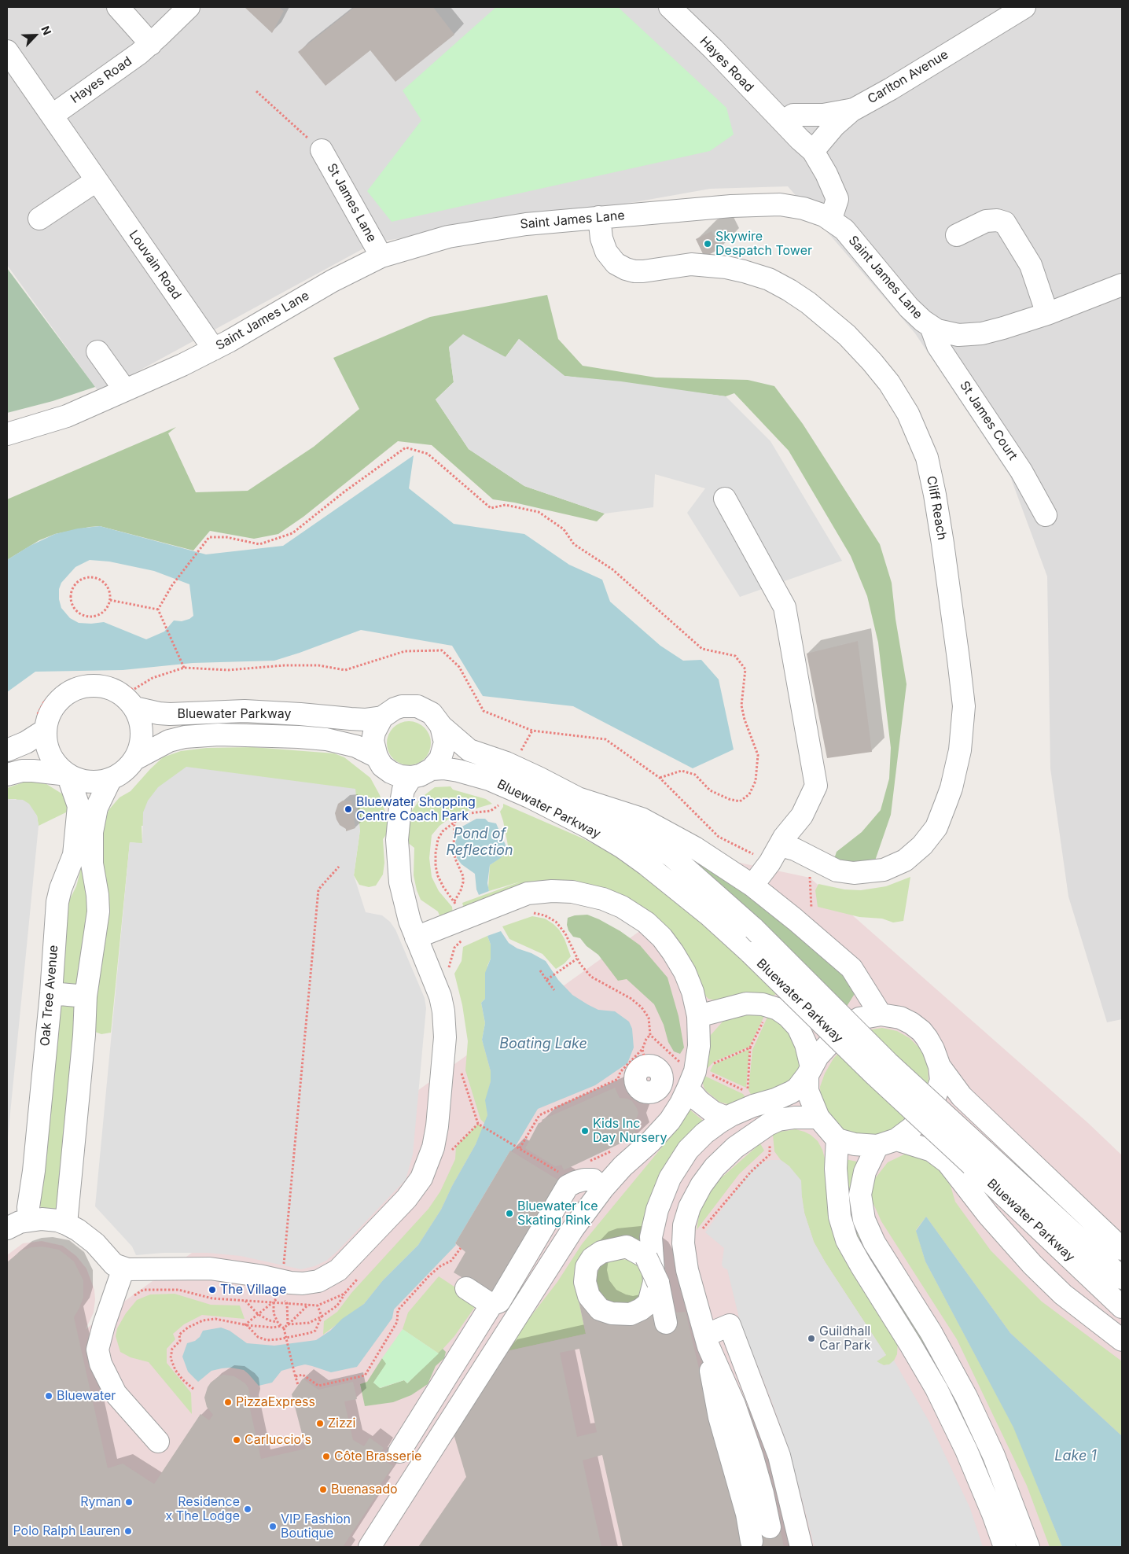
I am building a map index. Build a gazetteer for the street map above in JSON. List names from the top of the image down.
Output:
{
  "streets": {
    "street": [
      "Hayes Road",
      "Carlton Avenue",
      "St James Lane",
      "Saint James Lane",
      "Louvain Road",
      "St James Court",
      "Cliff Reach",
      "Bluewater Parkway",
      "Oak Tree Avenue"
    ]
  },
  "crossings": [
    ["Hayes Road", "Carlton Avenue"],
    ["Hayes Road", "Louvain Road"],
    ["St James Lane", "Saint James Lane"],
    ["Saint James Lane", "Louvain Road"],
    ["Saint James Lane", "St James Court"],
    ["Saint James Lane", "Cliff Reach"],
    ["Bluewater Parkway", "Oak Tree Avenue"]
  ],
  "water": ["Pond of Reflection", "Boating Lake", "Lake 1"],
  "places": [
    "Skywire Despatch Tower",
    "Bluewater Shopping Centre Coach Park",
    "Kids Inc Day Nursery",
    "Bluewater Ice Skating Rink",
    "The Village",
    "Guildhall Car Park",
    "Bluewater",
    "PizzaExpress",
    "Zizzi",
    "Carluccio's",
    "Côte Brasserie",
    "Buenasado",
    "Ryman",
    "Residence x The Lodge",
    "VIP Fashion Boutique",
    "Polo Ralph Lauren"
  ],
  "north": "top right"
}
